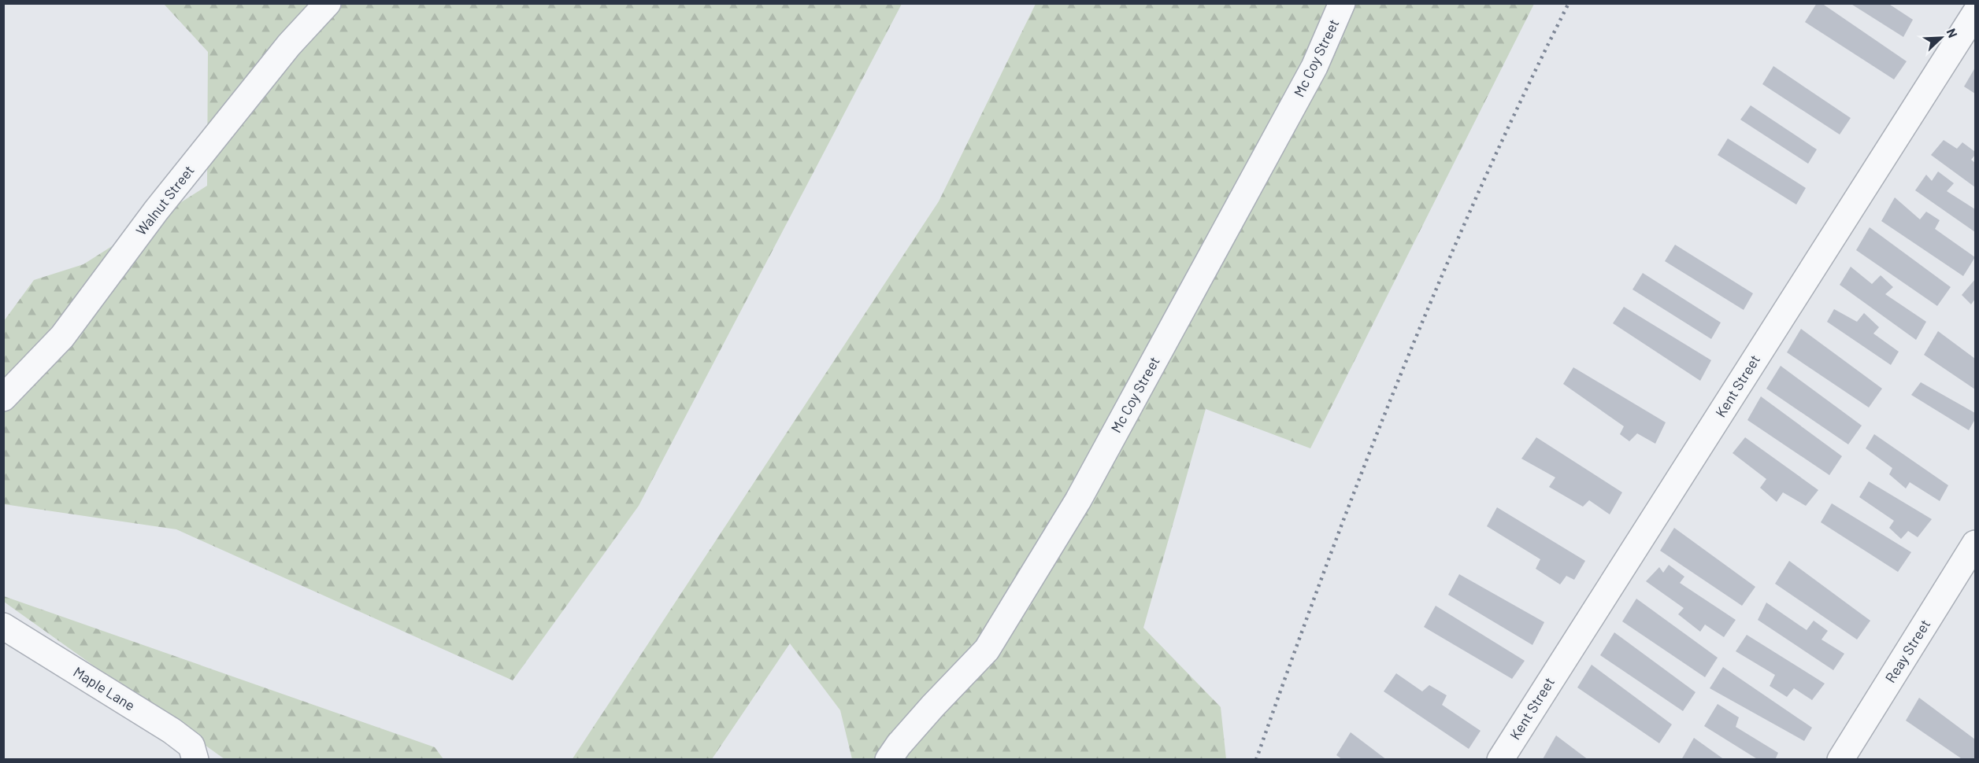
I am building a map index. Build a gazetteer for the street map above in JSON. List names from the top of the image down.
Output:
{
  "streets": {
    "street": [
      "Mc Coy Street",
      "Walnut Street",
      "Kent Street",
      "Reay Street",
      "Maple Lane"
    ]
  },
  "north": "top right"
}
